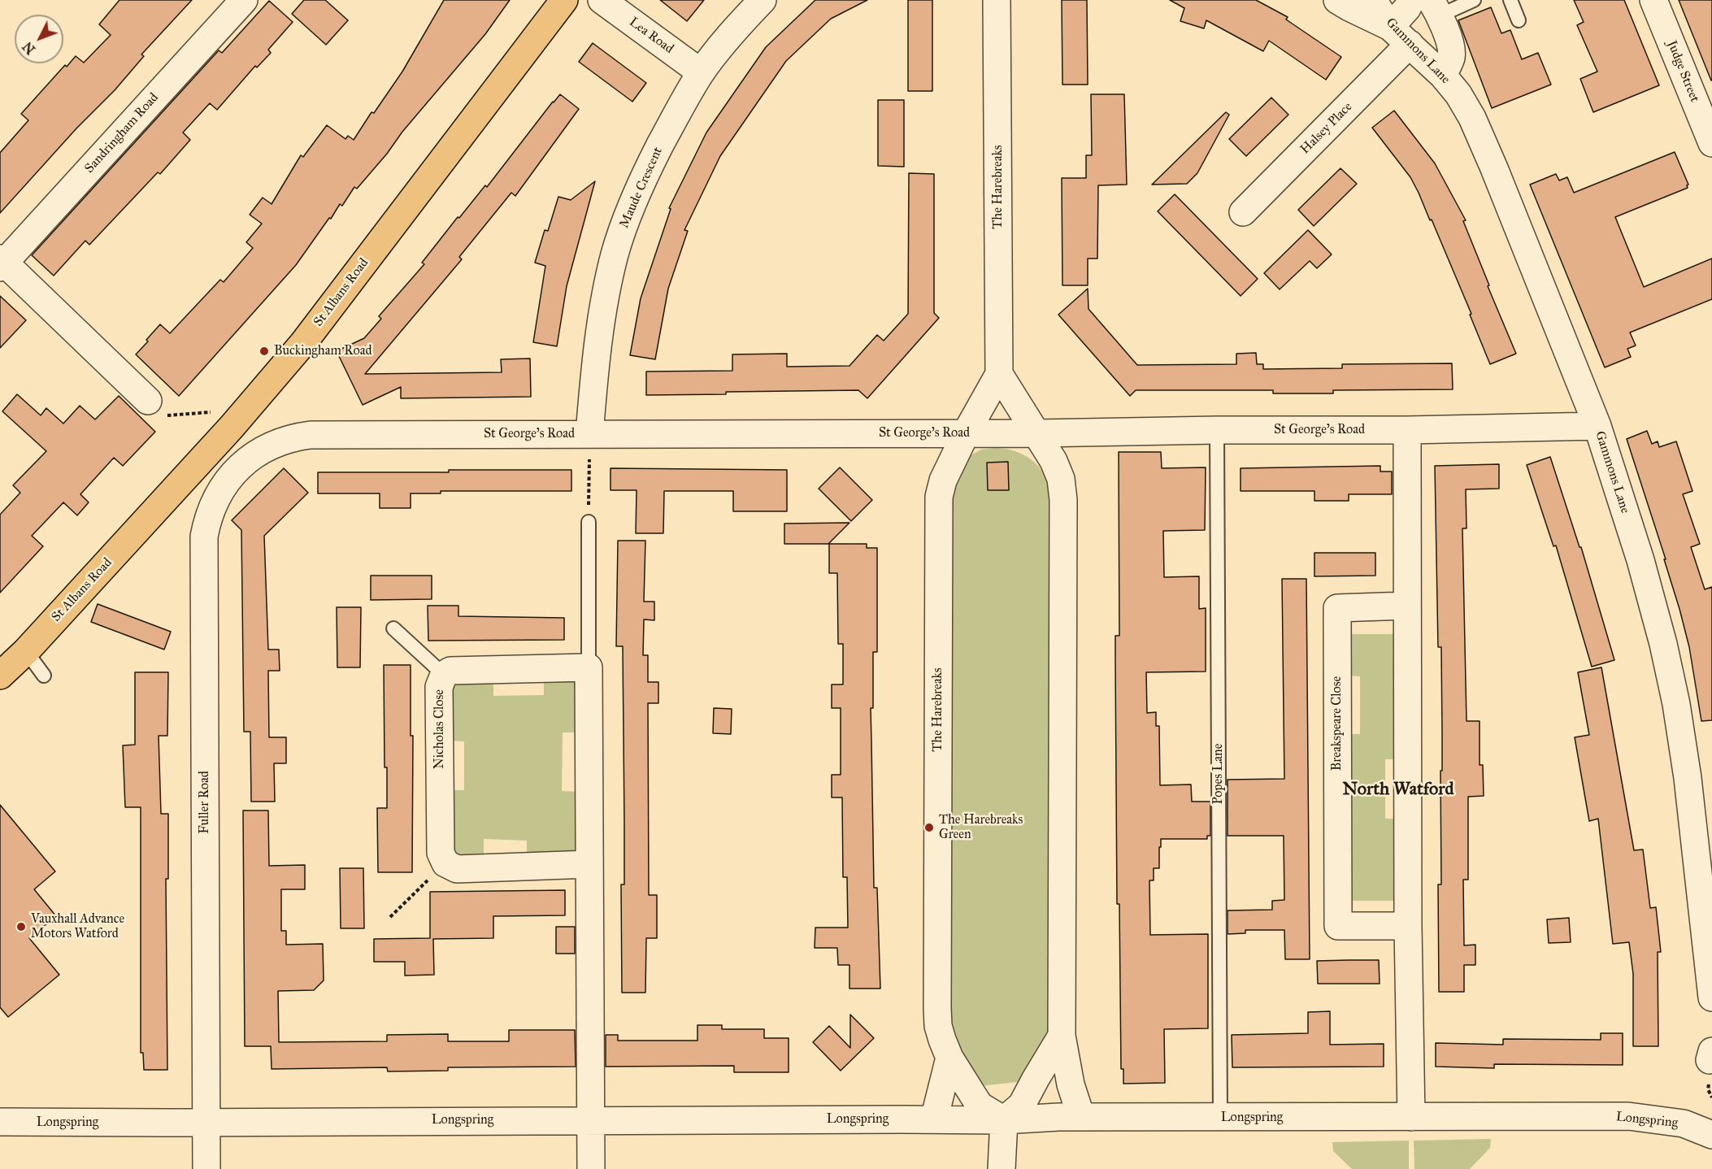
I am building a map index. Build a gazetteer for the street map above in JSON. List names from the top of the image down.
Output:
{
  "streets": {
    "main road": ["St Albans Road"],
    "street": [
      "Lea Road",
      "Gammons Lane",
      "Judge Street",
      "Halsey Place",
      "Sandringham Road",
      "The Harebreaks",
      "Maude Crescent",
      "St George's Road",
      "Breakspeare Close",
      "Nicholas Close",
      "Fuller Road",
      "Longspring"
    ],
    "lane": ["Popes Lane"]
  },
  "crossings": [
    ["Lea Road", "Maude Crescent"],
    ["Gammons Lane", "Halsey Place"],
    ["Gammons Lane", "St George's Road"],
    ["The Harebreaks", "St George's Road"],
    ["The Harebreaks", "Longspring"],
    ["Maude Crescent", "St George's Road"],
    ["St George's Road", "Popes Lane"],
    ["St George's Road", "Fuller Road"],
    ["Popes Lane", "Longspring"],
    ["Fuller Road", "Longspring"]
  ],
  "districts": ["North Watford"],
  "places": ["Buckingham Road", "The Harebreaks Green", "Vauxhall Advance Motors Watford"],
  "north": "bottom left"
}
